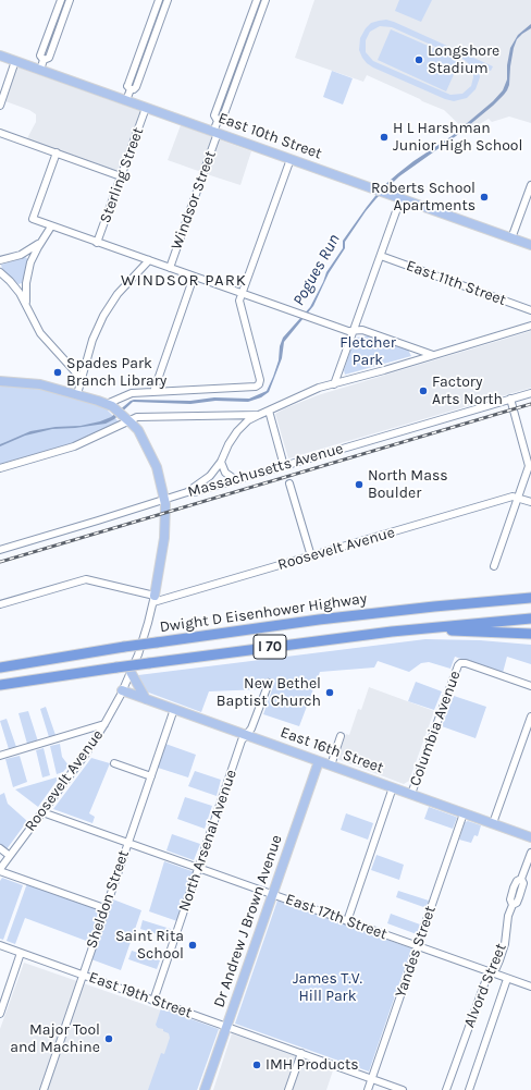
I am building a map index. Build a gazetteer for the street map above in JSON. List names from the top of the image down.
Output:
{
  "streets": {
    "highway": ["Dwight D Eisenhower Highway", "I 70"],
    "main road": ["East 10th Street", "East 16th Street", "Dr Andrew J Brown Avenue"],
    "street": [
      "Sterling Street",
      "Windsor Street",
      "East 11th Street",
      "Massachusetts Avenue",
      "Roosevelt Avenue",
      "Columbia Avenue",
      "North Arsenal Avenue",
      "Sheldon Street",
      "East 17th Street",
      "Yandes Street",
      "Alvord Street",
      "East 19th Street"
    ]
  },
  "crossings": [
    ["East 10th Street", "Sterling Street"],
    ["East 10th Street", "Windsor Street"],
    ["Roosevelt Avenue", "East 16th Street"],
    ["Roosevelt Avenue", "East 17th Street"],
    ["Columbia Avenue", "East 16th Street"],
    ["Columbia Avenue", "East 17th Street"],
    ["East 16th Street", "North Arsenal Avenue"],
    ["East 16th Street", "Sheldon Street"],
    ["East 16th Street", "Dr Andrew J Brown Avenue"],
    ["East 16th Street", "Yandes Street"],
    ["North Arsenal Avenue", "East 17th Street"],
    ["North Arsenal Avenue", "East 19th Street"],
    ["Sheldon Street", "East 17th Street"],
    ["Sheldon Street", "East 19th Street"],
    ["East 17th Street", "Dr Andrew J Brown Avenue"],
    ["East 17th Street", "Yandes Street"],
    ["East 17th Street", "Alvord Street"],
    ["Dr Andrew J Brown Avenue", "East 19th Street"],
    ["Yandes Street", "East 19th Street"]
  ],
  "districts": ["WINDSOR PARK"],
  "water": ["Pogues Run"],
  "parks": ["Fletcher Park", "James T.V. Hill Park"],
  "places": [
    "Longshore Stadium",
    "H L Harshman Junior High School",
    "Roberts School Apartments",
    "Spades Park Branch Library",
    "Factory Arts North",
    "North Mass Boulder",
    "New Bethel Baptist Church",
    "Saint Rita School",
    "Major Tool and Machine",
    "IMH Products"
  ]
}
